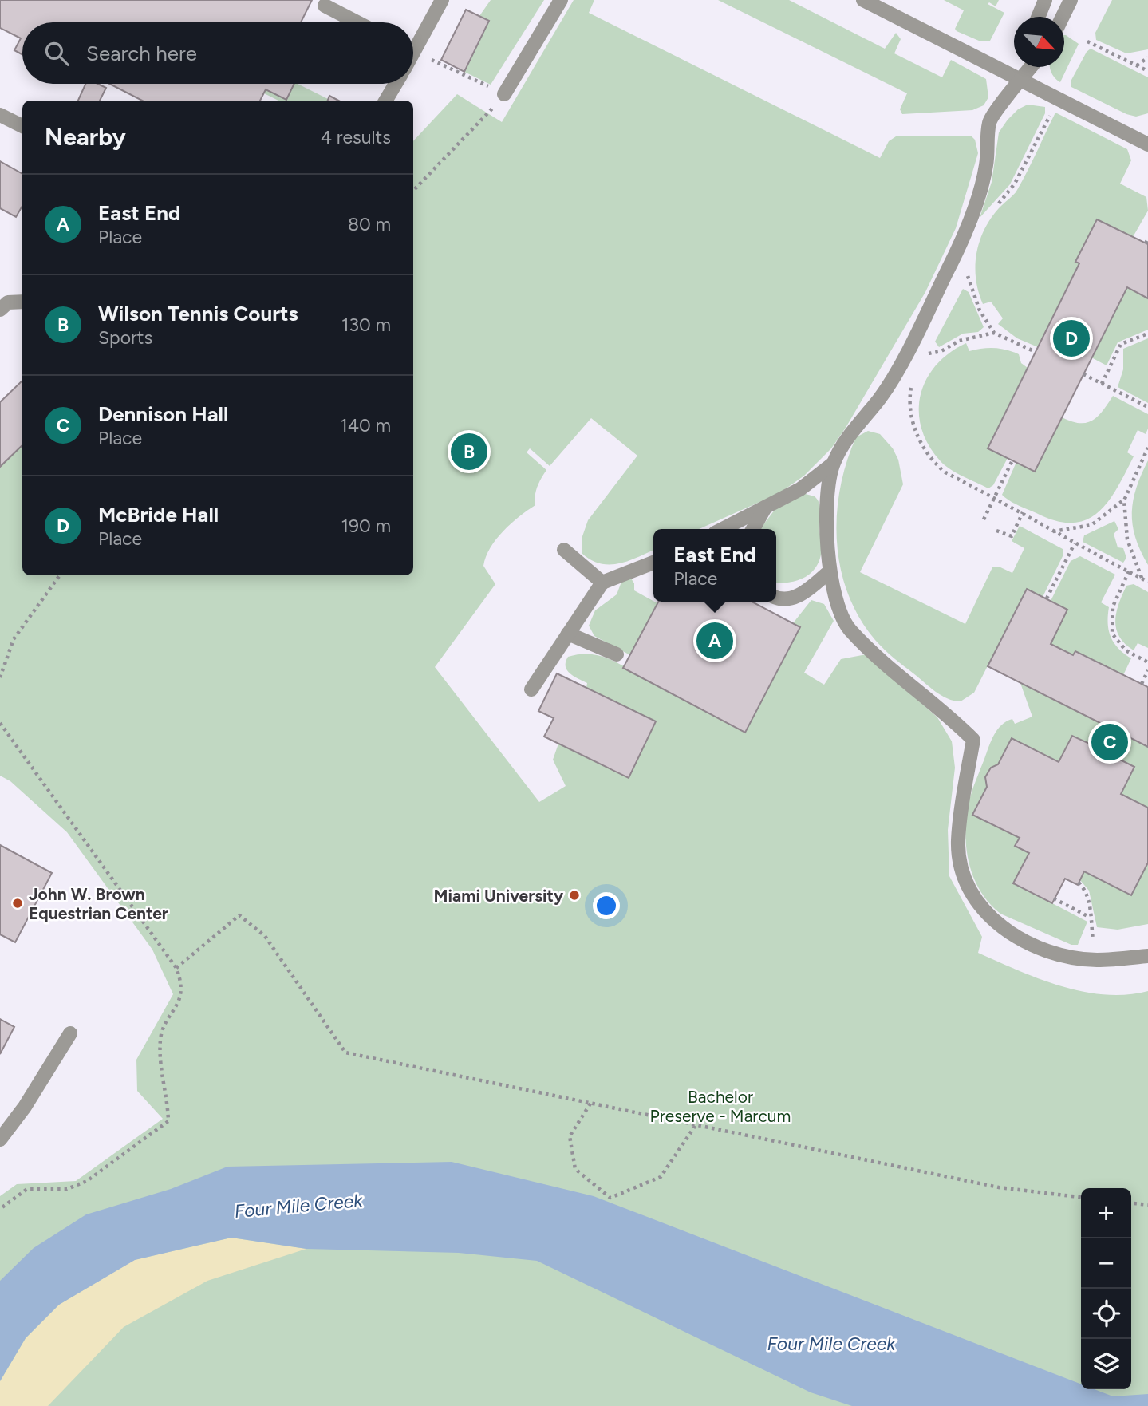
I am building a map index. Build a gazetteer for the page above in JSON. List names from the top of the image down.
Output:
{
  "water": ["Four Mile Creek"],
  "parks": ["Bachelor Preserve - Marcum"],
  "places": ["Miami University", "John W. Brown Equestrian Center"],
  "north": "bottom right",
  "page": {
    "search": "Search here",
    "heading": ["Nearby", "4 results"],
    "list": [
      {
        "mark": "A",
        "name": "East End",
        "note": "Place",
        "value": "80 m"
      },
      {
        "mark": "B",
        "name": "Wilson Tennis Courts",
        "note": "Sports",
        "value": "130 m"
      },
      {
        "mark": "C",
        "name": "Dennison Hall",
        "note": "Place",
        "value": "140 m"
      },
      {
        "mark": "D",
        "name": "McBride Hall",
        "note": "Place",
        "value": "190 m"
      }
    ],
    "pins": [
      "D",
      "B",
      "A",
      "C"
    ],
    "popup": ["East End", "Place"],
    "map_buttons": ["+", "−"]
  }
}
